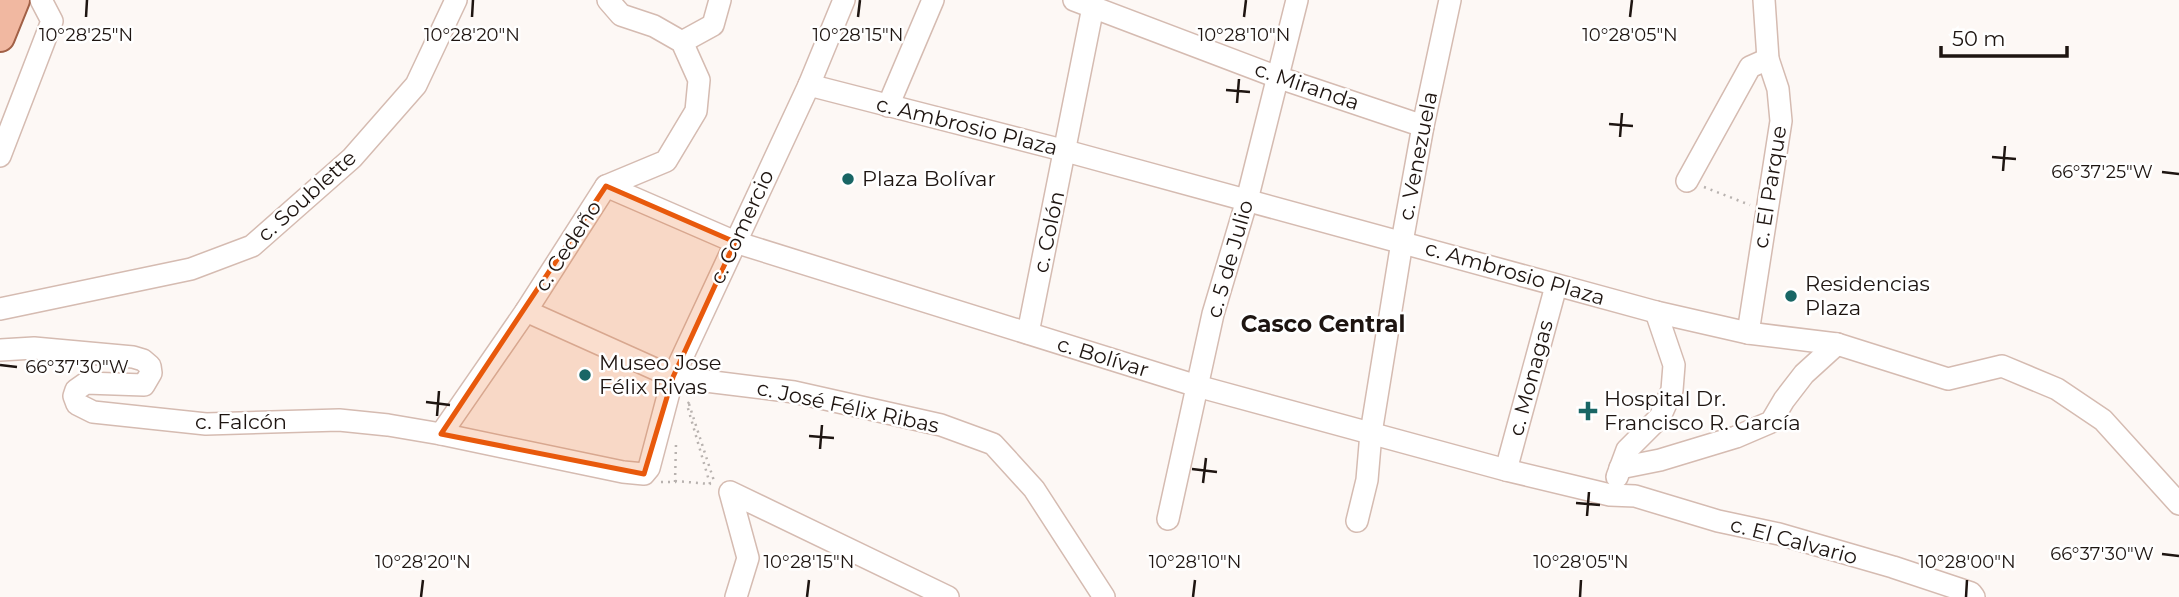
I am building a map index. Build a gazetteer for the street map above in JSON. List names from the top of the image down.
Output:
{
  "streets": {
    "street": [
      "c. Miranda",
      "c. Ambrosio Plaza",
      "c. Venezuela",
      "c. El Parque",
      "c. Soublette",
      "c. Comercio",
      "c. Colón",
      "c. Cedeño",
      "c. 5 de Julio",
      "c. Bolívar",
      "c. Monagas",
      "c. José Félix Ribas",
      "c. Falcón",
      "c. El Calvario"
    ]
  },
  "crossings": [
    ["c. Miranda", "c. Venezuela"],
    ["c. Miranda", "c. Colón"],
    ["c. Miranda", "c. 5 de Julio"],
    ["c. Ambrosio Plaza", "c. Venezuela"],
    ["c. Ambrosio Plaza", "c. El Parque"],
    ["c. Ambrosio Plaza", "c. Comercio"],
    ["c. Ambrosio Plaza", "c. Colón"],
    ["c. Ambrosio Plaza", "c. 5 de Julio"],
    ["c. Ambrosio Plaza", "c. Monagas"],
    ["c. Venezuela", "c. Bolívar"],
    ["c. Comercio", "c. Bolívar"],
    ["c. Comercio", "c. José Félix Ribas"],
    ["c. Comercio", "c. Falcón"],
    ["c. Colón", "c. Bolívar"],
    ["c. Cedeño", "c. Bolívar"],
    ["c. Cedeño", "c. José Félix Ribas"],
    ["c. Cedeño", "c. Falcón"],
    ["c. 5 de Julio", "c. Bolívar"],
    ["c. Bolívar", "c. Monagas"],
    ["c. Bolívar", "c. El Calvario"]
  ],
  "districts": ["Casco Central"],
  "places": {
    "other": ["Plaza Bolívar", "Residencias Plaza", "Museo Jose Félix Rivas"],
    "health": ["Hospital Dr. Francisco R. García"]
  },
  "scale_bar": "50 m",
  "coordinates": [
    "10°28'25\"N",
    "10°28'20\"N",
    "10°28'15\"N",
    "10°28'10\"N",
    "10°28'05\"N",
    "66°37'25\"W",
    "66°37'30\"W",
    "10°28'00\"N"
  ]
}
